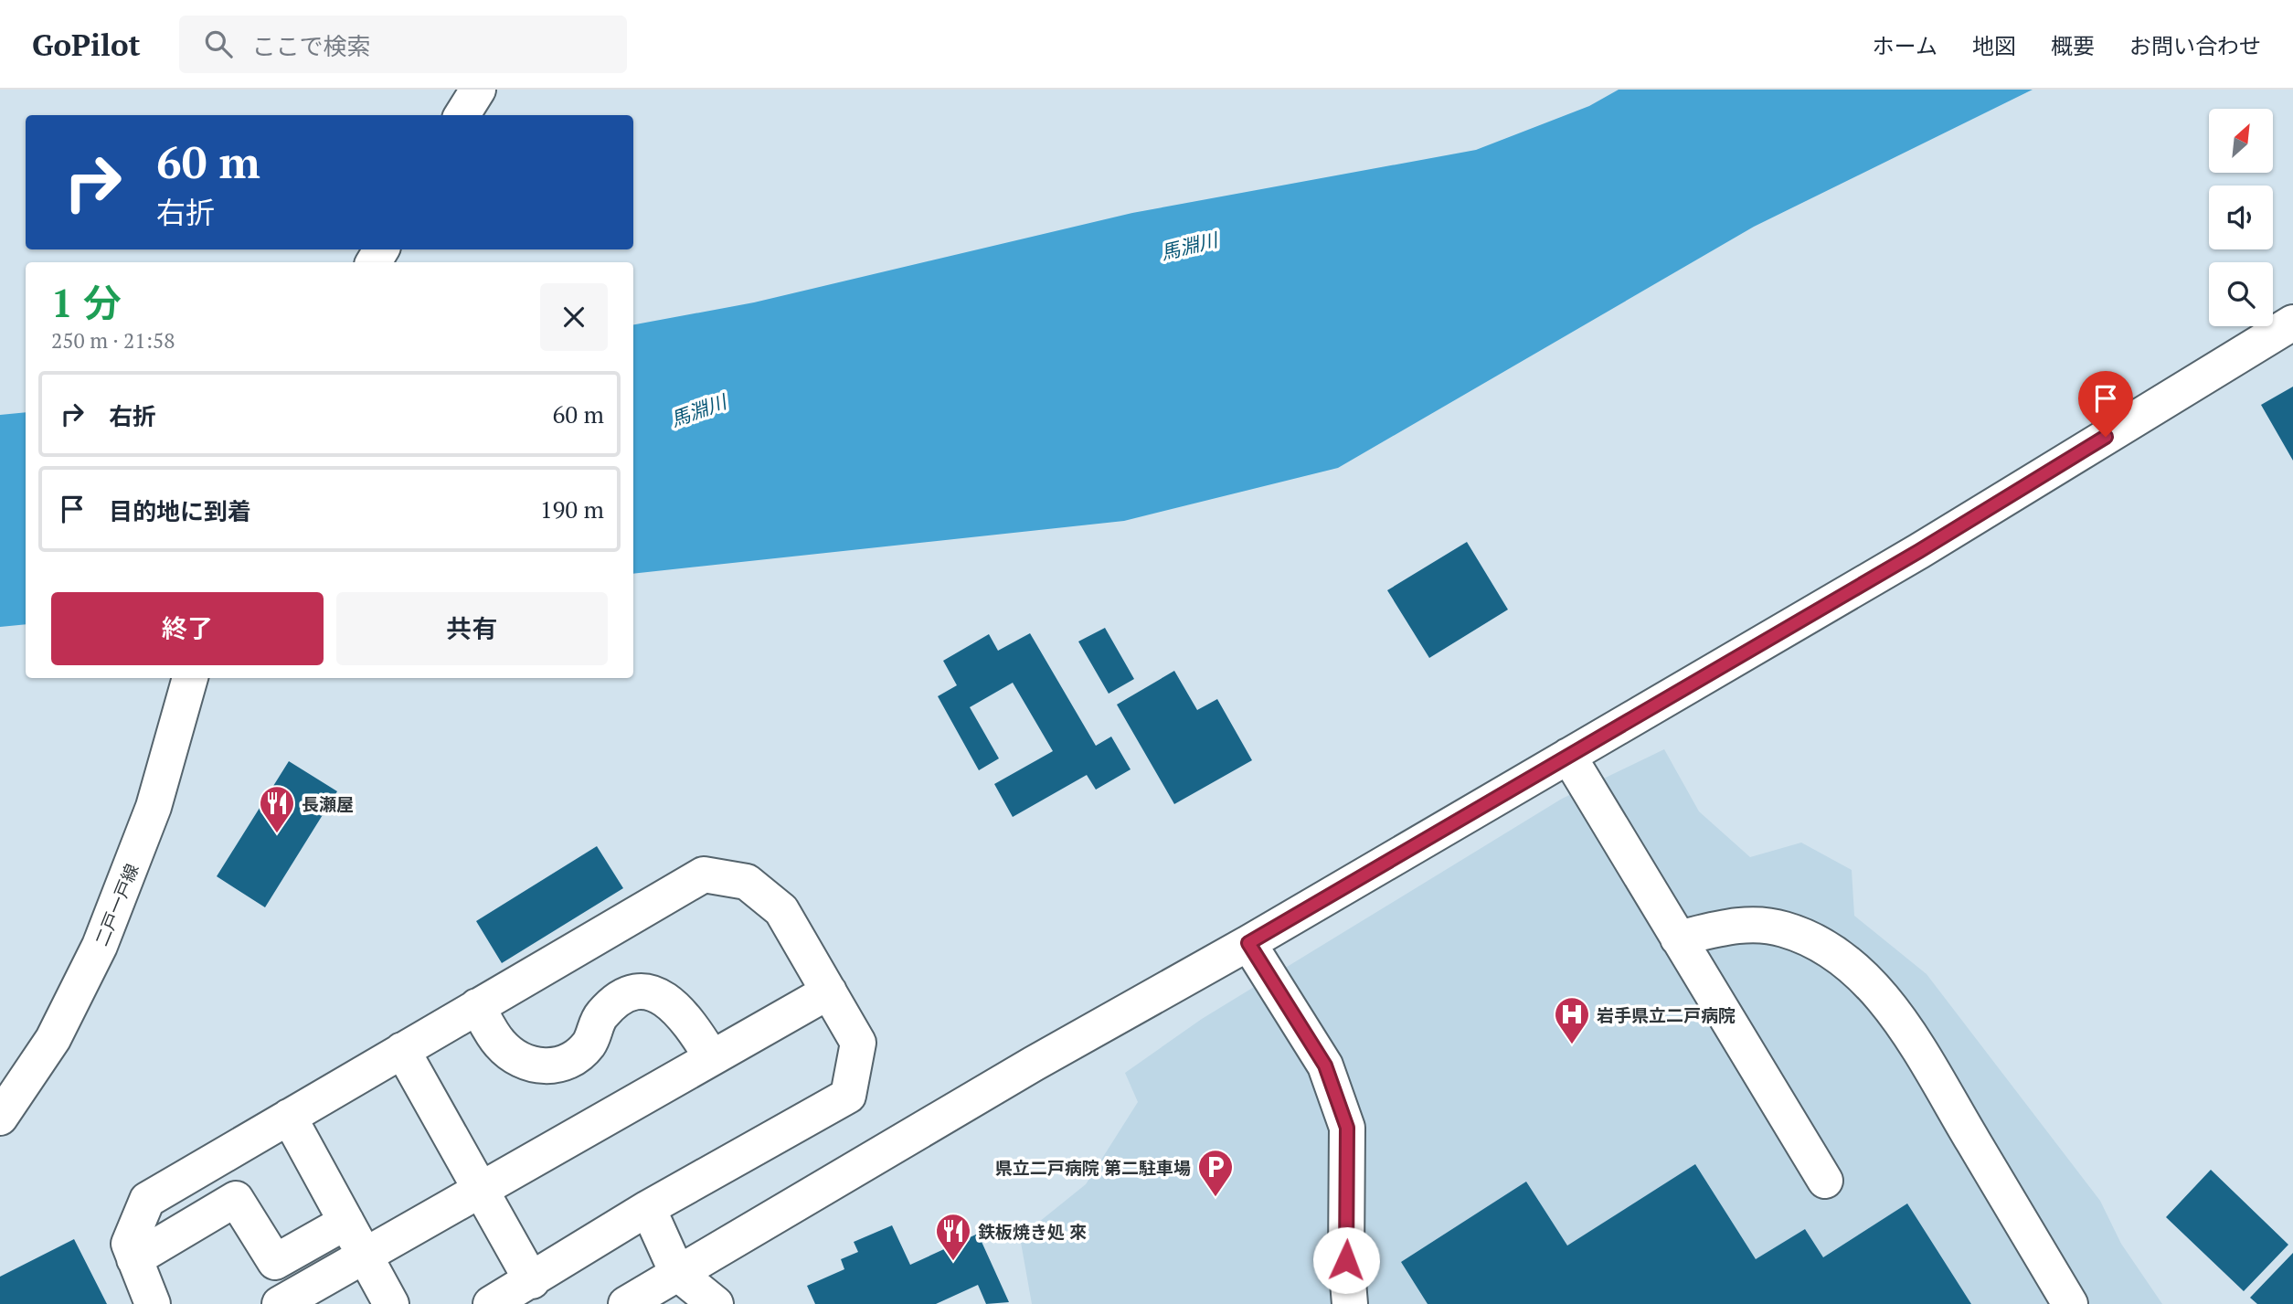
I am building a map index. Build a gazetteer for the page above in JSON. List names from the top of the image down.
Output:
{
  "streets": {
    "street": ["二戸一戸線"]
  },
  "water": ["馬淵川"],
  "places": {
    "restaurant": ["長瀬屋", "鉄板焼き処 來"],
    "hospital": ["岩手県立二戸病院"],
    "parking": ["県立二戸病院 第二駐車場"]
  },
  "north": "top right",
  "page": {
    "header": "GoPilot",
    "search": "ここで検索",
    "nav": [
      "ホーム",
      "地図",
      "概要",
      "お問い合わせ"
    ],
    "turn": ["60 m", "右折"],
    "heading": ["1 分", "250 m · 21:58"],
    "list": [
      {
        "name": "右折",
        "value": "60 m"
      },
      {
        "name": "目的地に到着",
        "value": "190 m"
      }
    ],
    "buttons": ["終了", "共有"]
  }
}
